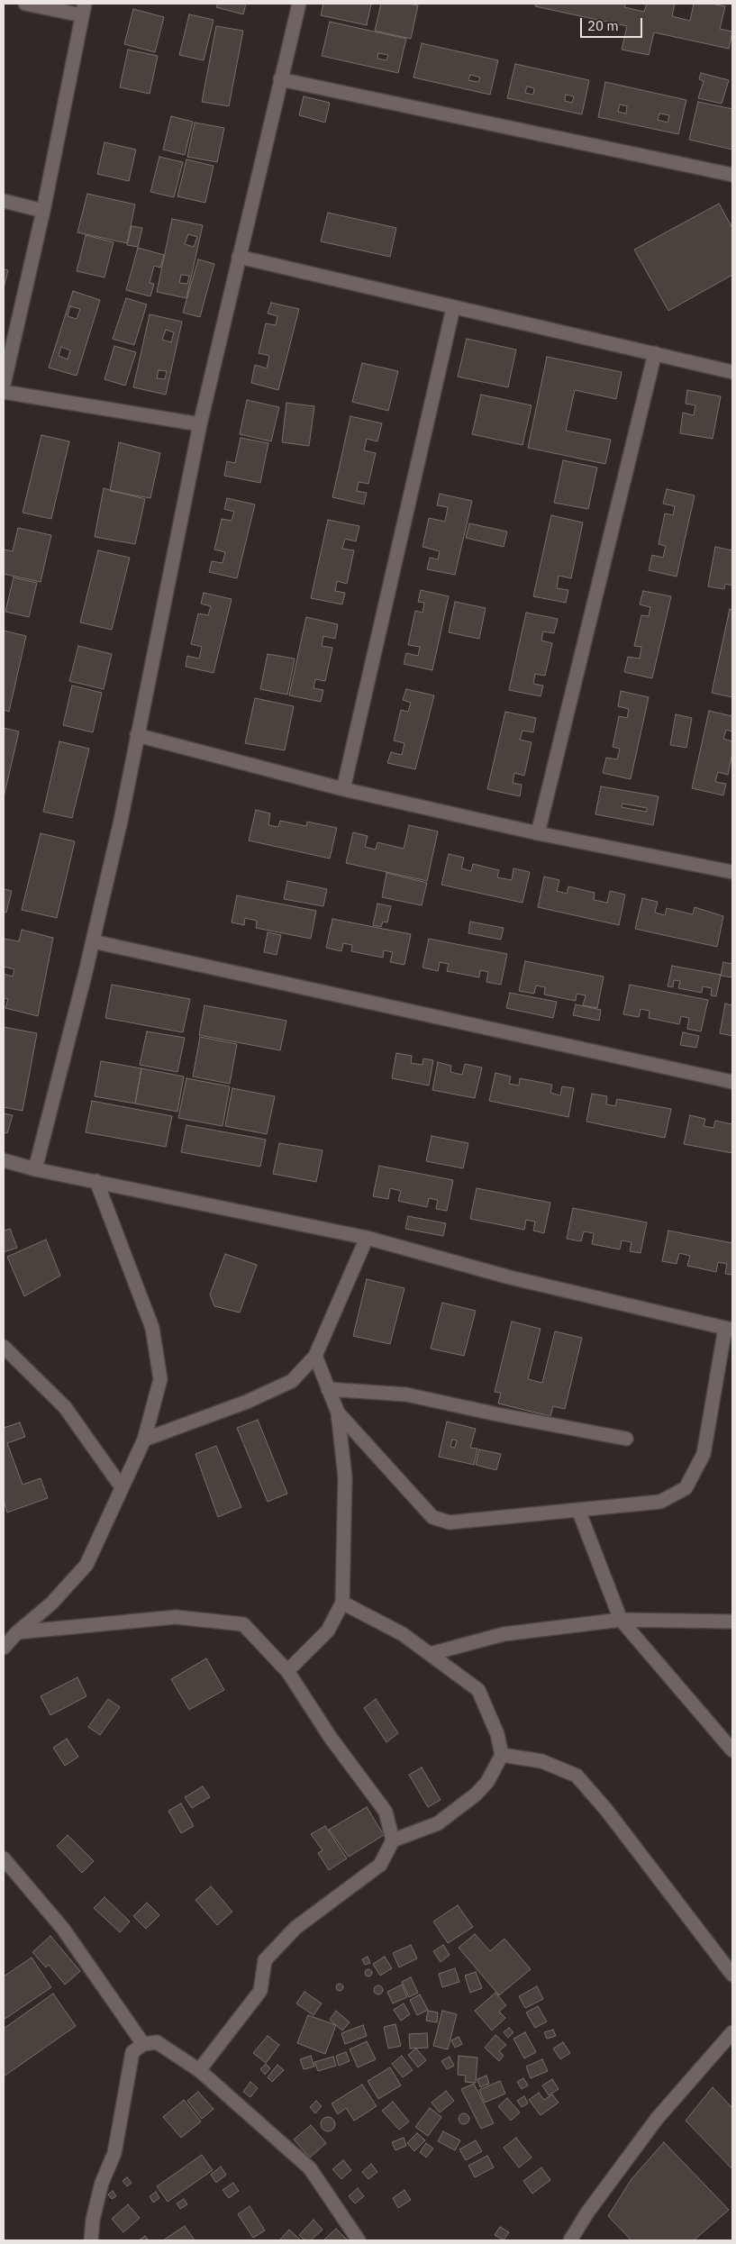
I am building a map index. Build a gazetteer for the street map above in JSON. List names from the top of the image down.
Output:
{
  "scale_bar": "20 m"
}
